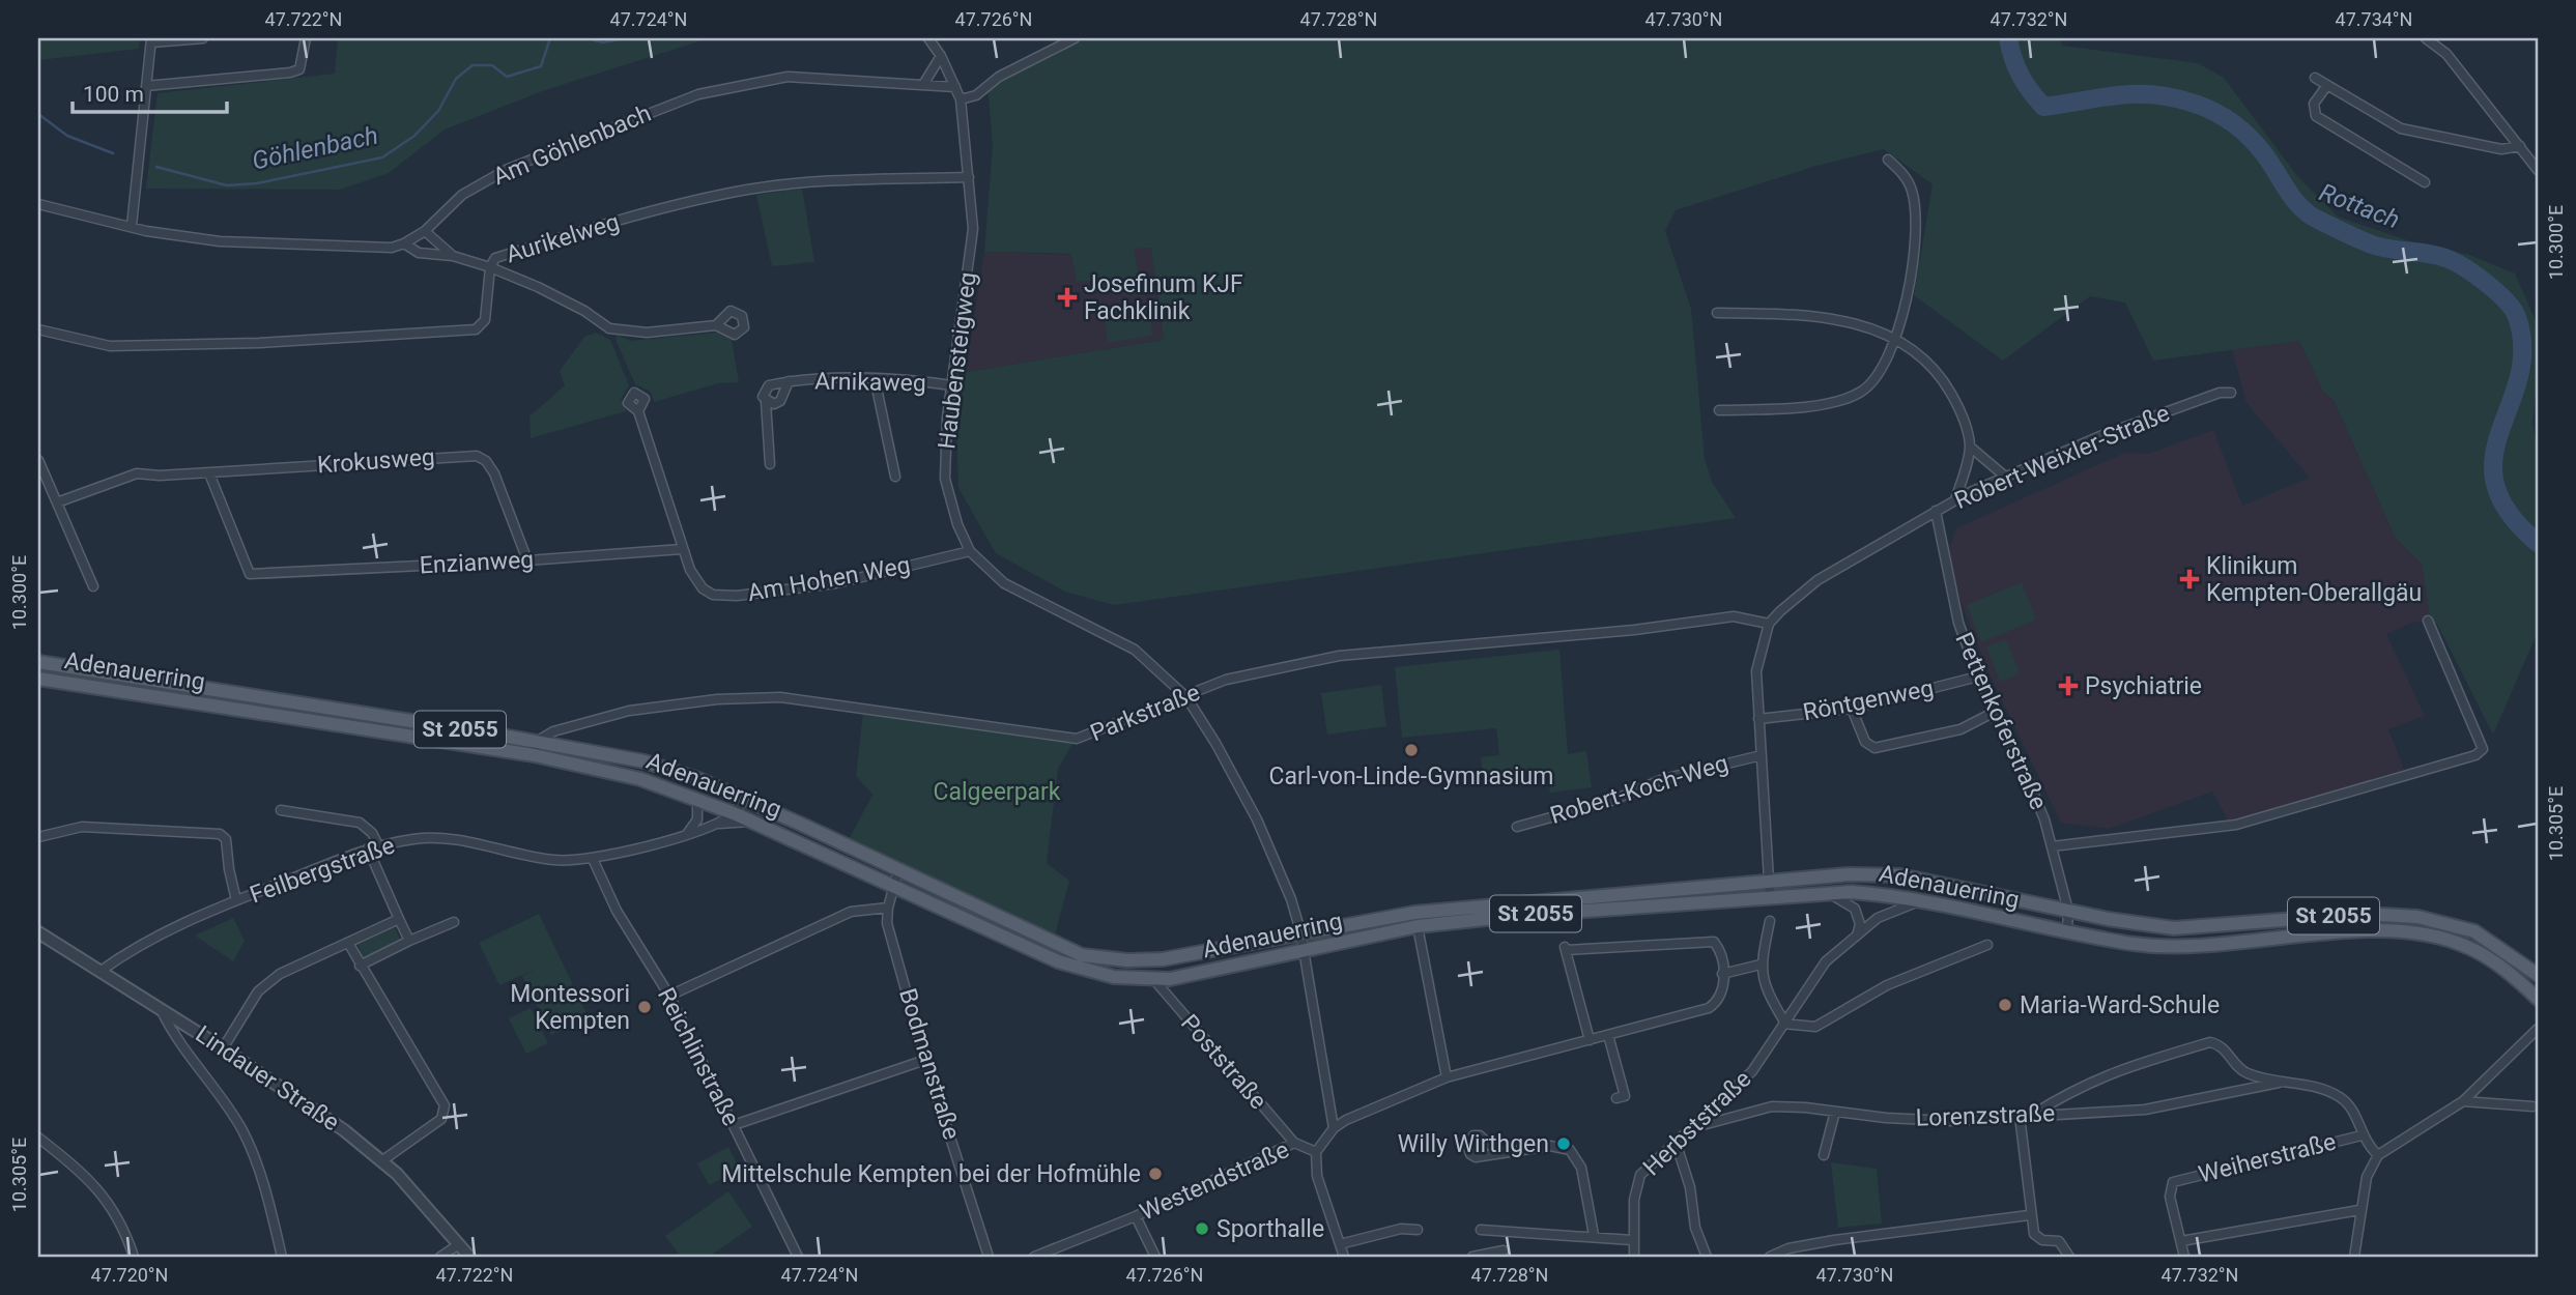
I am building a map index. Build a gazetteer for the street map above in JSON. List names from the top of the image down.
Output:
{
  "streets": {
    "main road": ["Adenauerring", "St 2055"],
    "street": [
      "Am Göhlenbach",
      "Aurikelweg",
      "Haubensteigweg",
      "Arnikaweg",
      "Robert-Weixler-Straße",
      "Krokusweg",
      "Enzianweg",
      "Am Hohen Weg",
      "Röntgenweg",
      "Parkstraße",
      "Pettenkoferstraße",
      "Robert-Koch-Weg",
      "Feilbergstraße",
      "Reichlinstraße",
      "Poststraße",
      "Bodmanstraße",
      "Lindauer Straße",
      "Lorenzstraße",
      "Herbststraße",
      "Weiherstraße",
      "Westendstraße"
    ]
  },
  "crossings": [
    ["Am Göhlenbach", "Haubensteigweg"],
    ["Aurikelweg", "Haubensteigweg"],
    ["Haubensteigweg", "Arnikaweg"],
    ["Haubensteigweg", "Am Hohen Weg"],
    ["Haubensteigweg", "Adenauerring"],
    ["Haubensteigweg", "Parkstraße"],
    ["Haubensteigweg", "Westendstraße"],
    ["Robert-Weixler-Straße", "Adenauerring"],
    ["Robert-Weixler-Straße", "Röntgenweg"],
    ["Robert-Weixler-Straße", "Parkstraße"],
    ["Robert-Weixler-Straße", "Pettenkoferstraße"],
    ["Robert-Weixler-Straße", "Robert-Koch-Weg"],
    ["Krokusweg", "Enzianweg"],
    ["Enzianweg", "Am Hohen Weg"],
    ["Adenauerring", "Parkstraße"],
    ["Adenauerring", "Pettenkoferstraße"],
    ["Adenauerring", "Feilbergstraße"],
    ["Adenauerring", "Poststraße"],
    ["Adenauerring", "Bodmanstraße"],
    ["Adenauerring", "Herbststraße"],
    ["Röntgenweg", "Pettenkoferstraße"],
    ["Feilbergstraße", "Reichlinstraße"],
    ["Feilbergstraße", "Lindauer Straße"],
    ["Poststraße", "Westendstraße"],
    ["Lorenzstraße", "Herbststraße"]
  ],
  "water": ["Göhlenbach", "Rottach"],
  "parks": ["Calgeerpark"],
  "places": {
    "health": ["Josefinum KJF Fachklinik", "Klinikum Kempten-Oberallgäu", "Psychiatrie"],
    "other": [
      "Carl-von-Linde-Gymnasium",
      "Maria-Ward-Schule",
      "Montessori Kempten",
      "Willy Wirthgen",
      "Mittelschule Kempten bei der Hofmühle",
      "Sporthalle"
    ]
  },
  "scale_bar": "100 m",
  "coordinates": [
    "47.722°N",
    "47.724°N",
    "47.726°N",
    "47.728°N",
    "47.730°N",
    "47.732°N",
    "47.734°N",
    "10.300°E",
    "10.305°E",
    "47.720°N"
  ]
}
